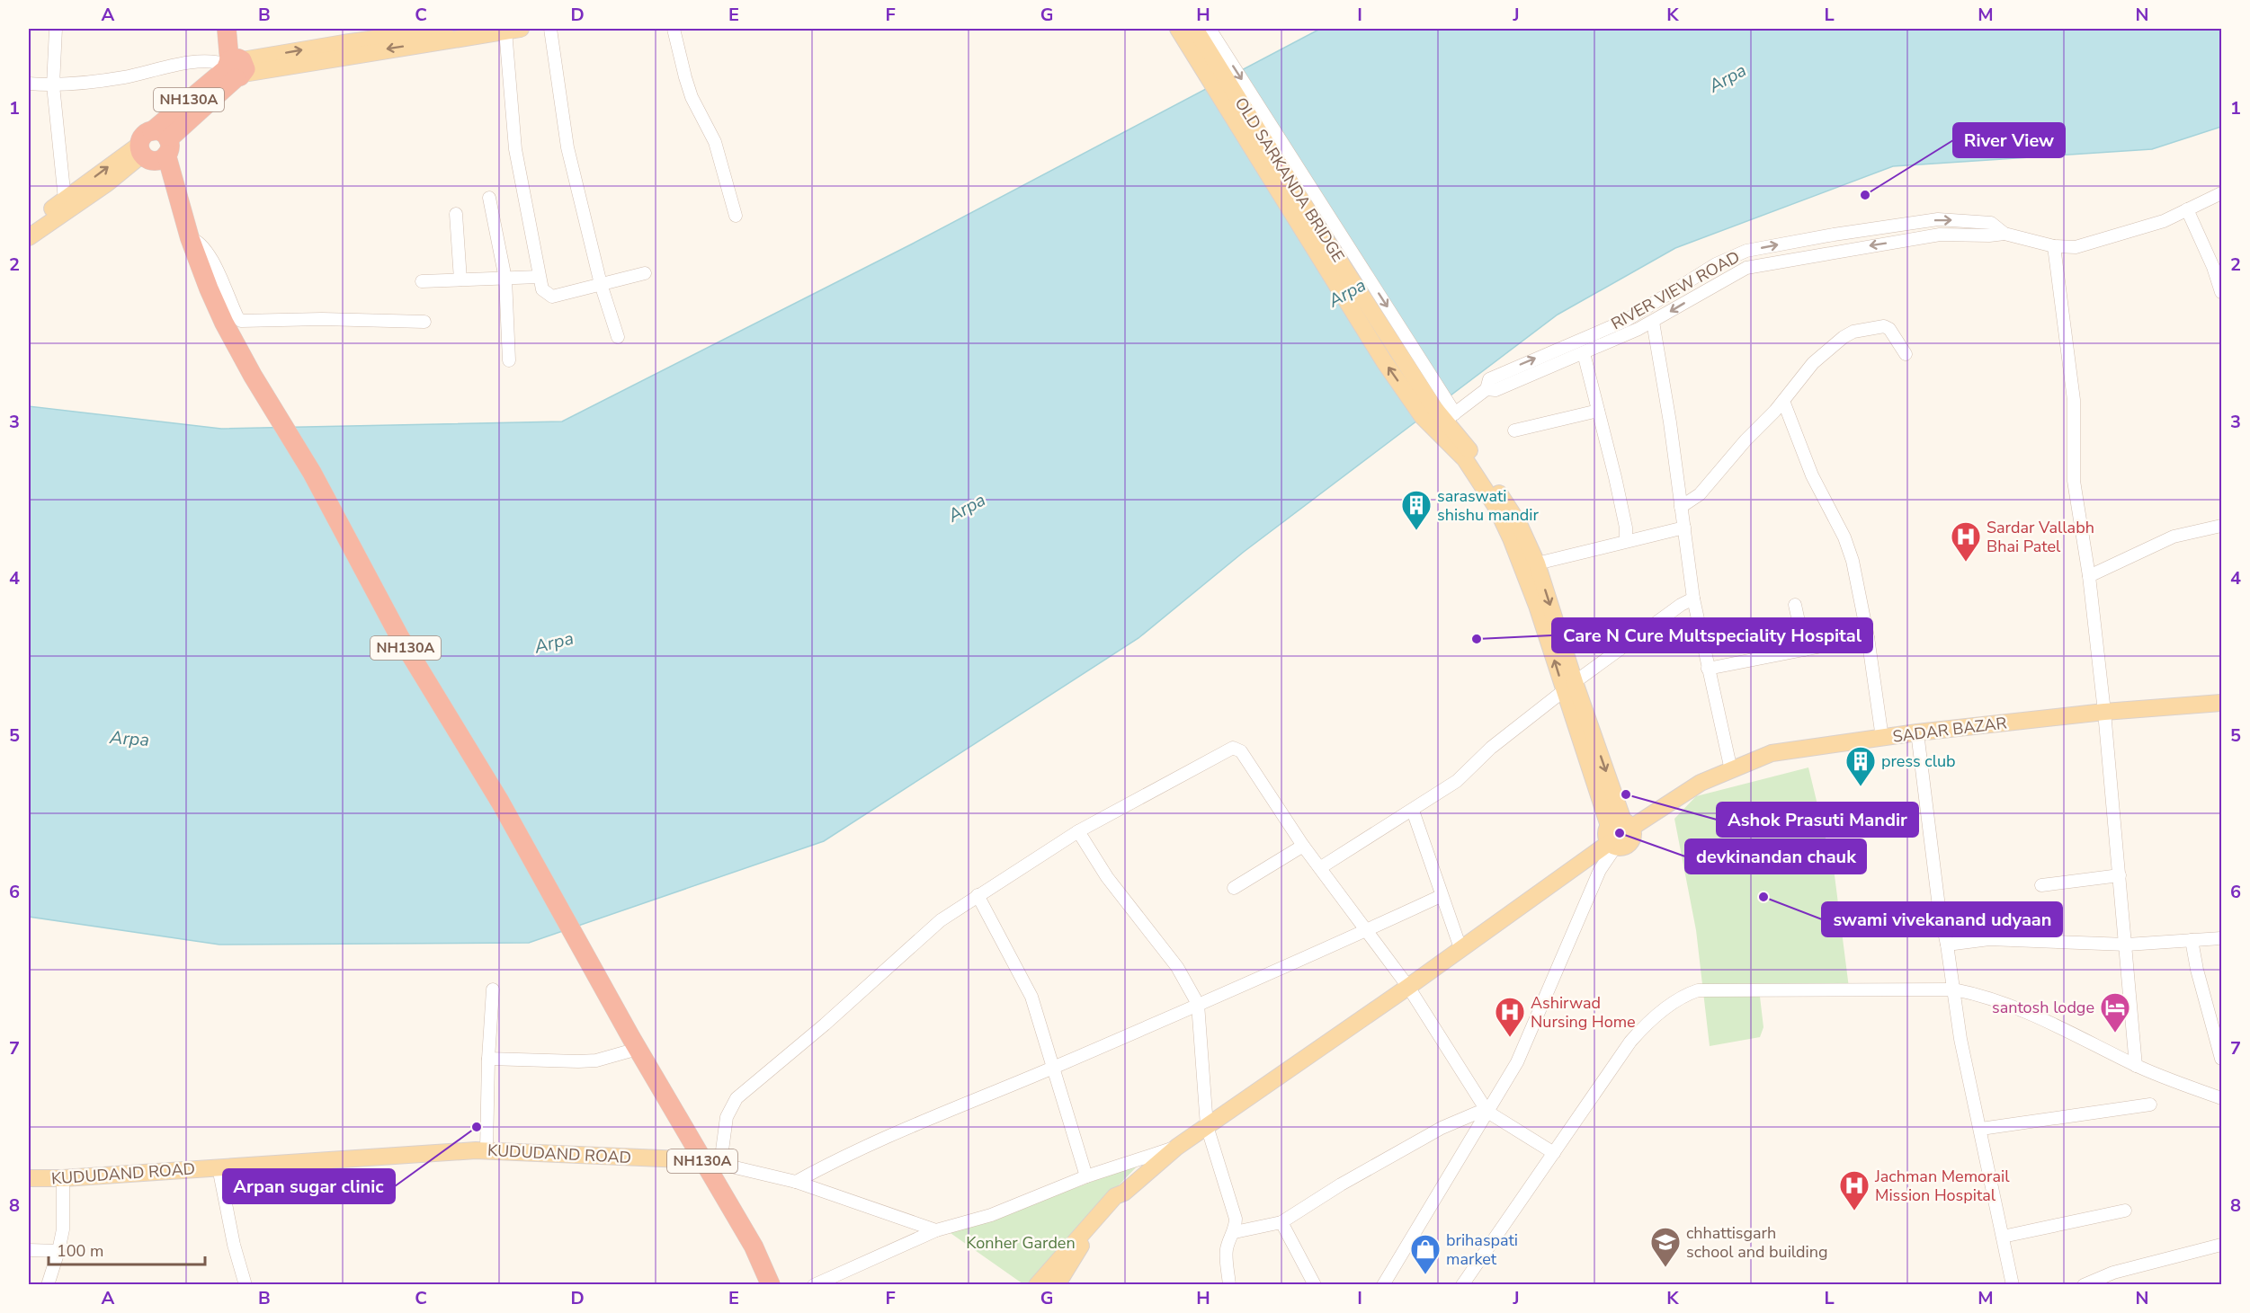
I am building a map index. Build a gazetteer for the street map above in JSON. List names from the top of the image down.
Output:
{
  "streets": {
    "highway": ["NH130A"],
    "main road": ["OLD SARKANDA BRIDGE", "SADAR BAZAR", "KUDUDAND ROAD"],
    "street": ["RIVER VIEW ROAD"]
  },
  "crossings": [
    ["NH130A", "KUDUDAND ROAD"],
    ["OLD SARKANDA BRIDGE", "RIVER VIEW ROAD"],
    ["OLD SARKANDA BRIDGE", "SADAR BAZAR"]
  ],
  "water": ["Arpa"],
  "parks": ["Konher Garden"],
  "places": {
    "other": [
      "River View",
      "Care N Cure Multspeciality Hospital",
      "Ashok Prasuti Mandir",
      "devkinandan chauk",
      "swami vivekanand udyaan",
      "Arpan sugar clinic"
    ],
    "building": ["saraswati shishu mandir", "press club"],
    "hospital": ["Sardar Vallabh Bhai Patel", "Ashirwad Nursing Home", "Jachman Memorail Mission Hospital"],
    "hotel": ["santosh lodge"],
    "school or university": ["chhattisgarh school and building"],
    "shop": ["brihaspati market"]
  },
  "scale_bar": "100 m",
  "grid": {
    "columns": [
      "A",
      "B",
      "C",
      "D",
      "E",
      "F",
      "G",
      "H",
      "I",
      "J",
      "K",
      "L",
      "M",
      "N"
    ],
    "rows": [
      "1",
      "2",
      "3",
      "4",
      "5",
      "6",
      "7",
      "8"
    ]
  }
}
